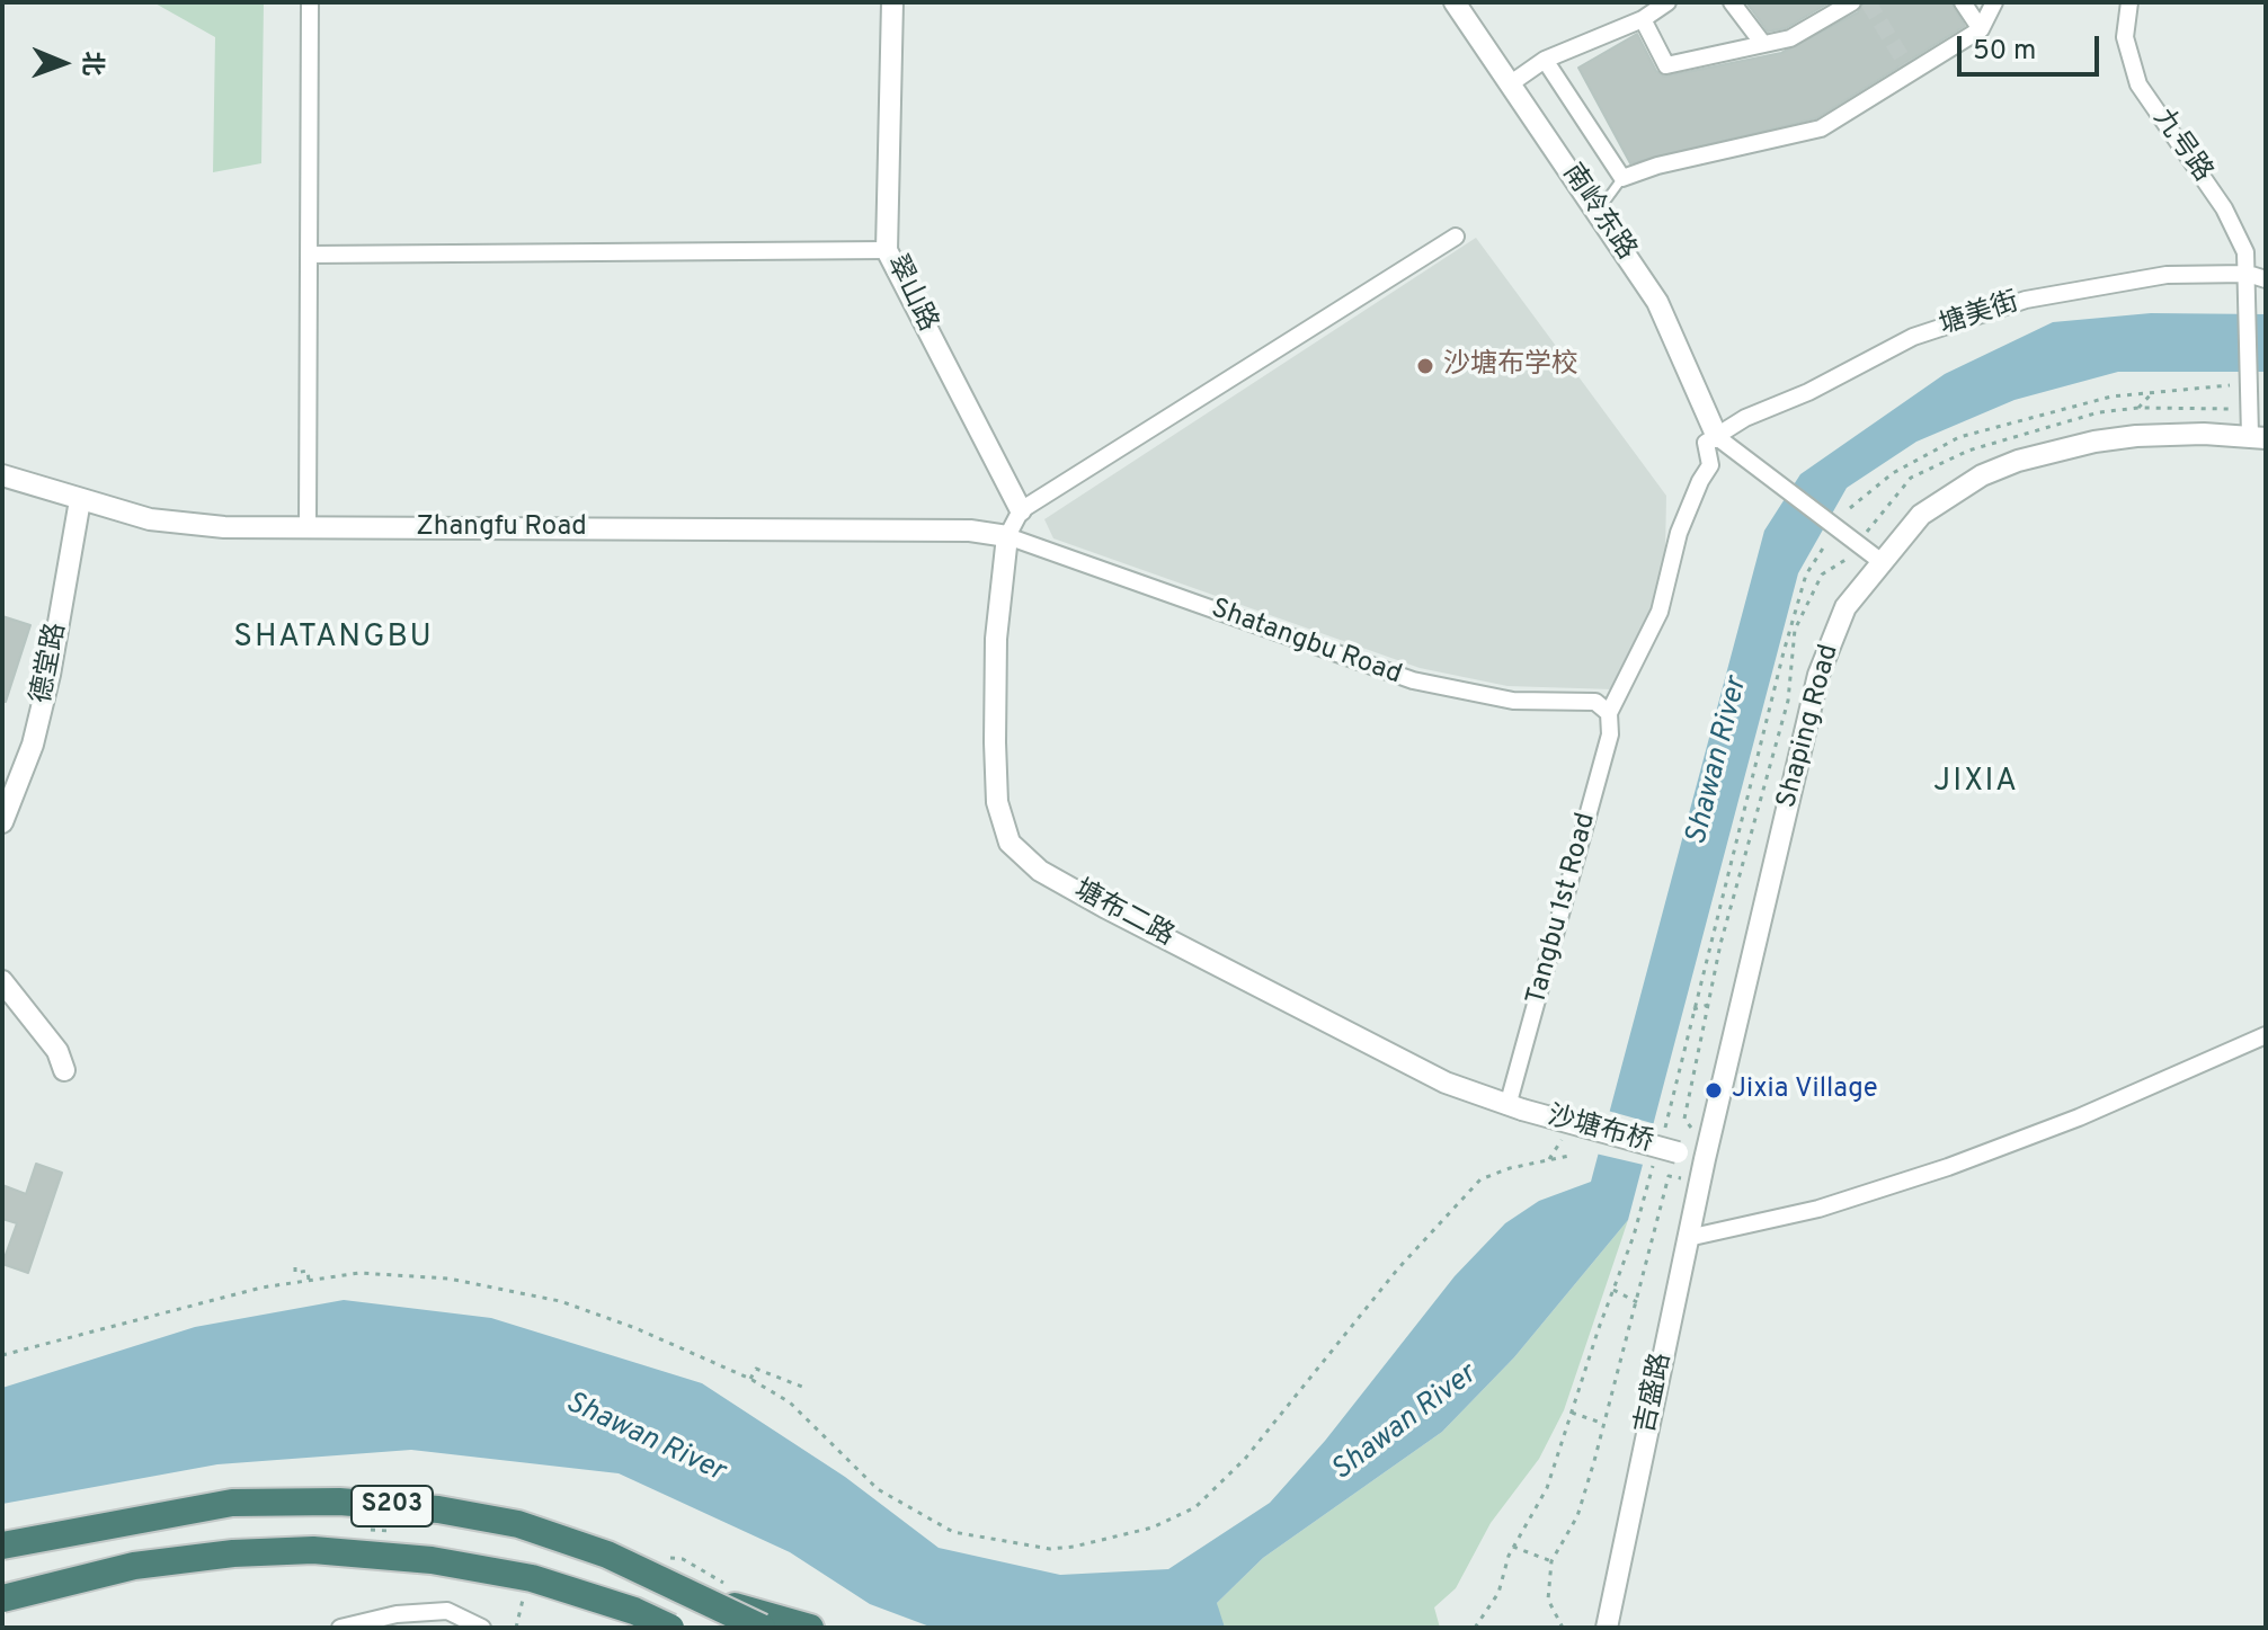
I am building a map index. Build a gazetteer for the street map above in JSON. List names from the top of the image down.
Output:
{
  "streets": {
    "highway": ["S203"],
    "street": [
      "九号路",
      "南岭东路",
      "翠山路",
      "塘美街",
      "Zhangfu Road",
      "Shatangbu Road",
      "德堂路",
      "Shaping Road",
      "Tangbu 1st Road",
      "塘布二路",
      "沙塘布桥",
      "吉盛路"
    ]
  },
  "crossings": [
    ["九号路", "塘美街"],
    ["九号路", "Shaping Road"],
    ["南岭东路", "塘美街"],
    ["南岭东路", "Tangbu 1st Road"],
    ["塘美街", "Tangbu 1st Road"],
    ["Zhangfu Road", "Shatangbu Road"],
    ["Zhangfu Road", "德堂路"],
    ["Zhangfu Road", "塘布二路"],
    ["Shatangbu Road", "Tangbu 1st Road"],
    ["Shatangbu Road", "塘布二路"],
    ["Shaping Road", "沙塘布桥"],
    ["Shaping Road", "吉盛路"],
    ["Tangbu 1st Road", "塘布二路"],
    ["Tangbu 1st Road", "沙塘布桥"],
    ["塘布二路", "沙塘布桥"],
    ["沙塘布桥", "吉盛路"]
  ],
  "districts": ["SHATANGBU", "JIXIA"],
  "water": ["Shawan River"],
  "places": ["沙塘布学校", "Jixia Village"],
  "scale_bar": "50 m",
  "north": "right"
}
